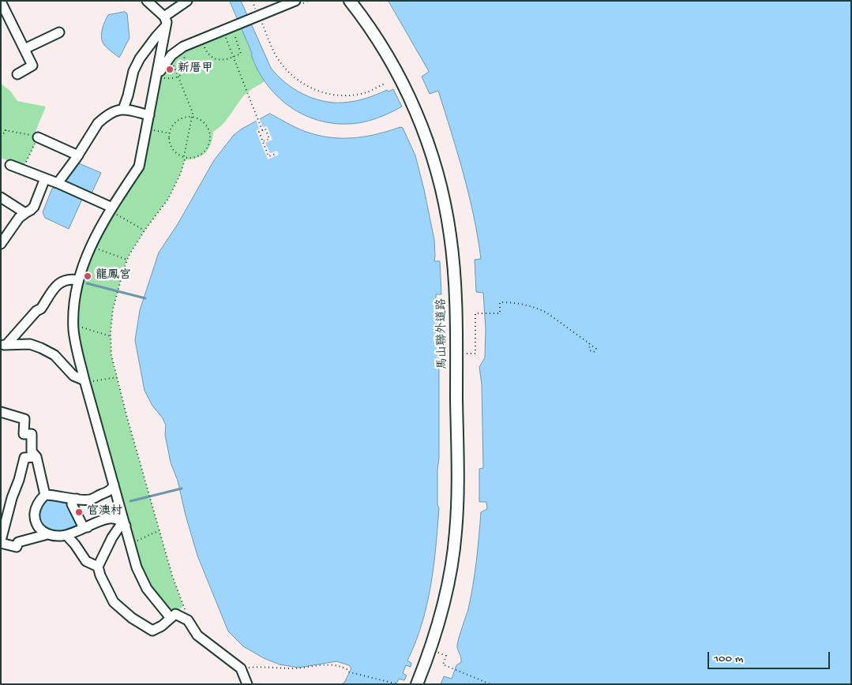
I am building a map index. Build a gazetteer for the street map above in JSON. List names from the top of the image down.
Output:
{
  "streets": {
    "main road": ["馬山聯外道路"]
  },
  "places": ["新厝甲", "龍鳳宮", "官澳村"],
  "scale_bar": "100 m"
}
